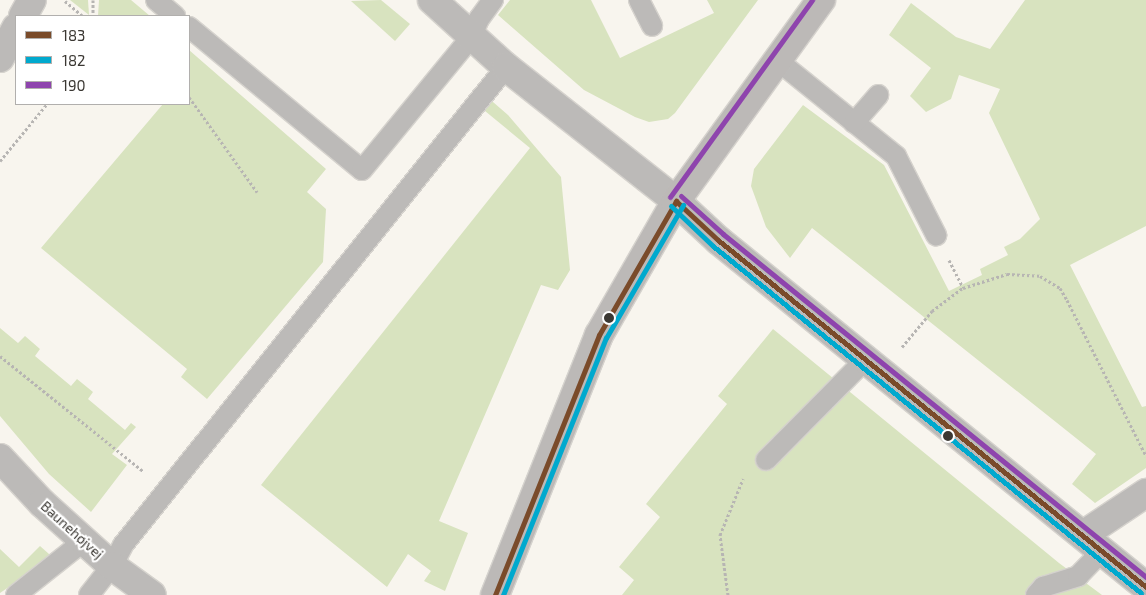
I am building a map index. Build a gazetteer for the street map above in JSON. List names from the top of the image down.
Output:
{
  "streets": {
    "street": ["Baunehøjvej"]
  },
  "lines": ["transit line 190", "transit line 183", "transit line 182"],
  "legend": ["183", "182", "190"]
}
